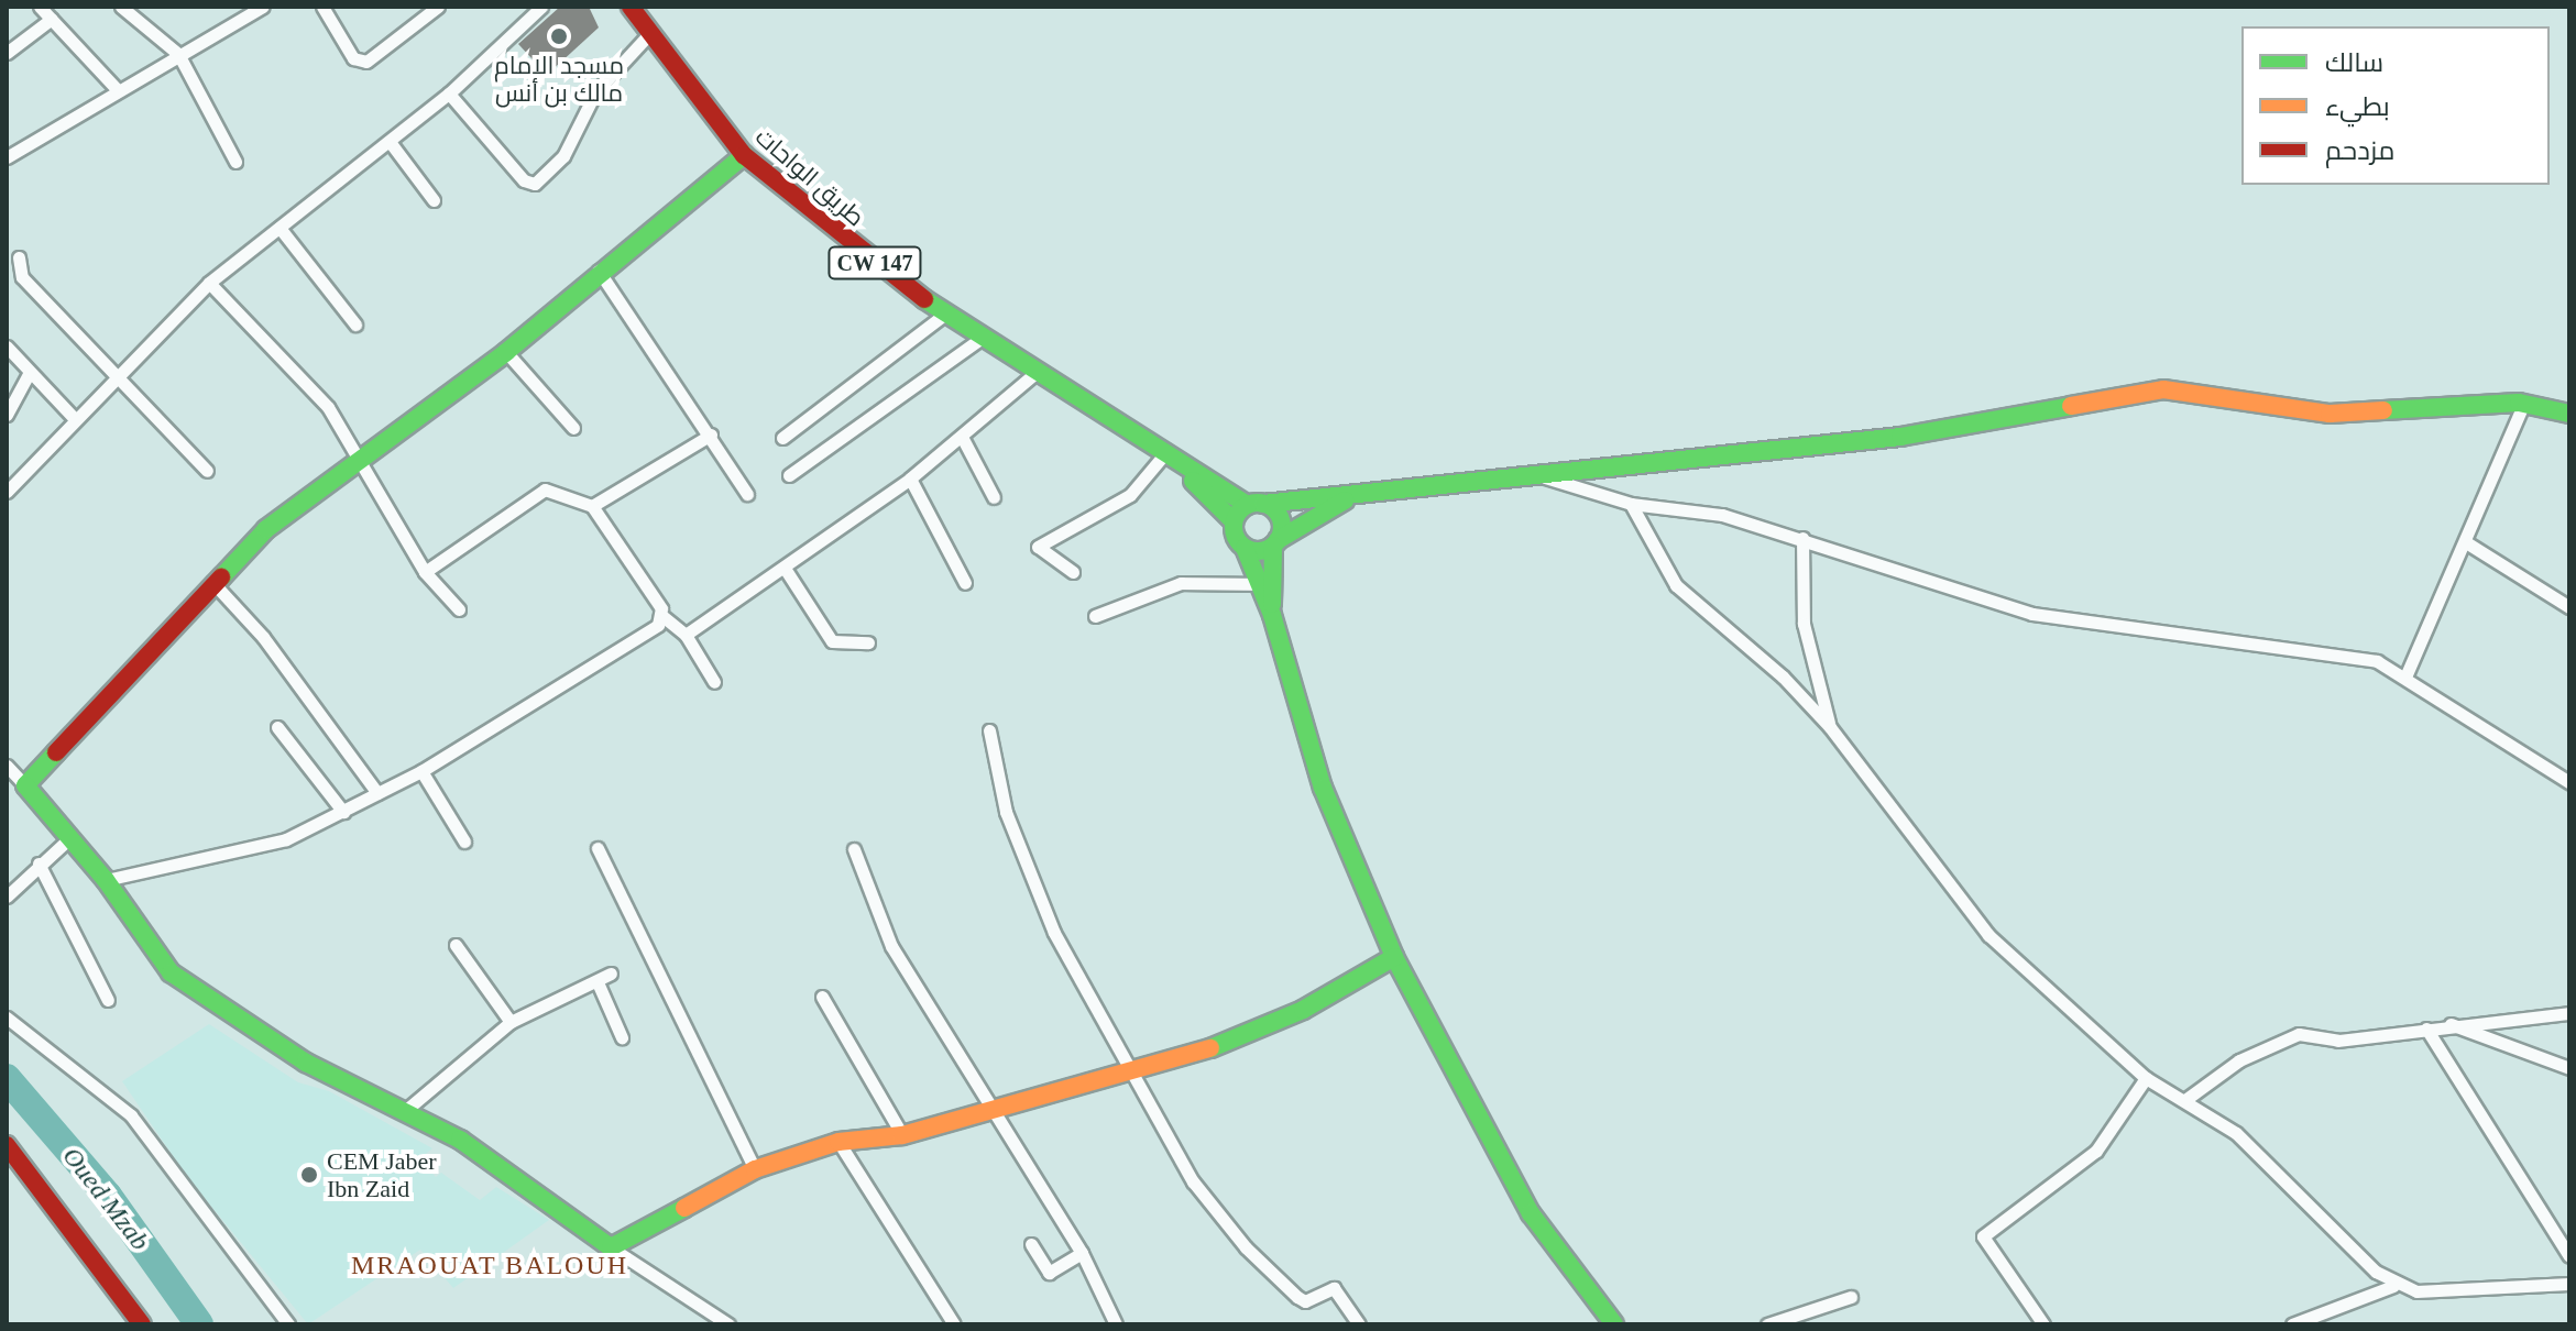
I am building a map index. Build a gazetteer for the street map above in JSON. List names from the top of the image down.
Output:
{
  "streets": {
    "street": ["طريق الواحات", "CW 147"]
  },
  "crossings": [
    ["طريق الواحات", "CW 147"]
  ],
  "districts": ["MRAOUAT BALOUH"],
  "water": ["Oued Mzab"],
  "places": ["مسجد الإمام مالك بن أنس", "CEM Jaber Ibn Zaid"],
  "legend": ["سالك", "بطيء", "مزدحم"]
}
